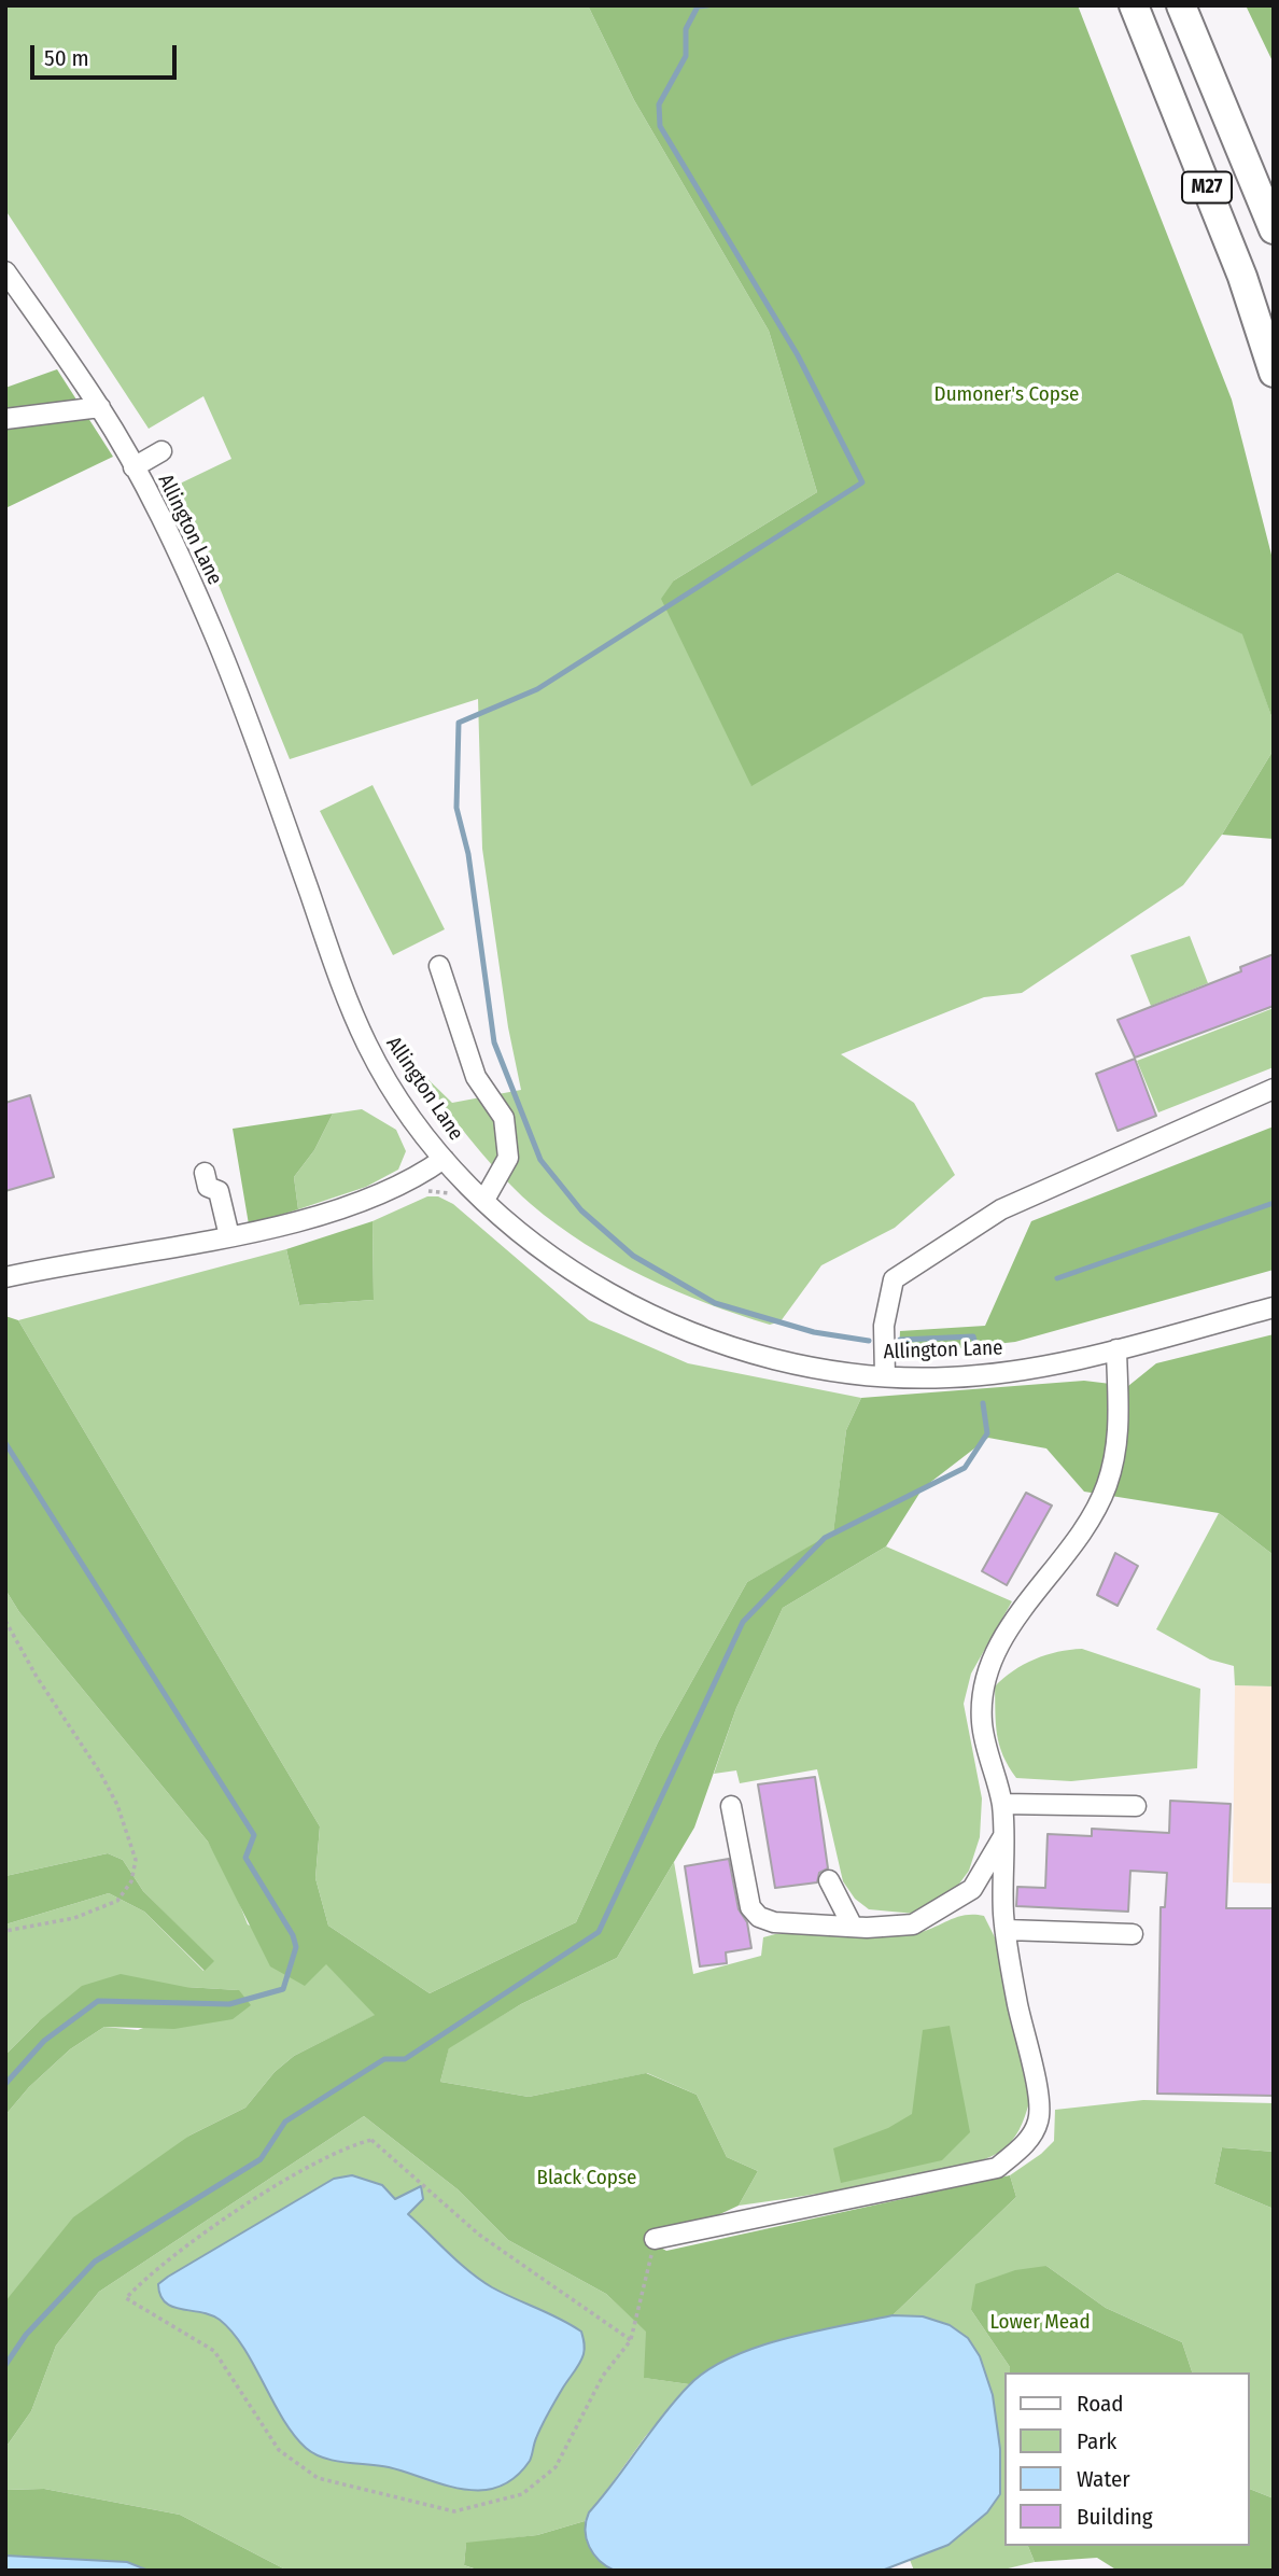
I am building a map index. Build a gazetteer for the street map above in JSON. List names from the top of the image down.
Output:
{
  "streets": {
    "highway": ["M27"],
    "street": ["Allington Lane"]
  },
  "parks": ["Dumoner's Copse", "Black Copse", "Lower Mead"],
  "legend": [
    "Road",
    "Park",
    "Water",
    "Building"
  ],
  "scale_bar": "50 m"
}
